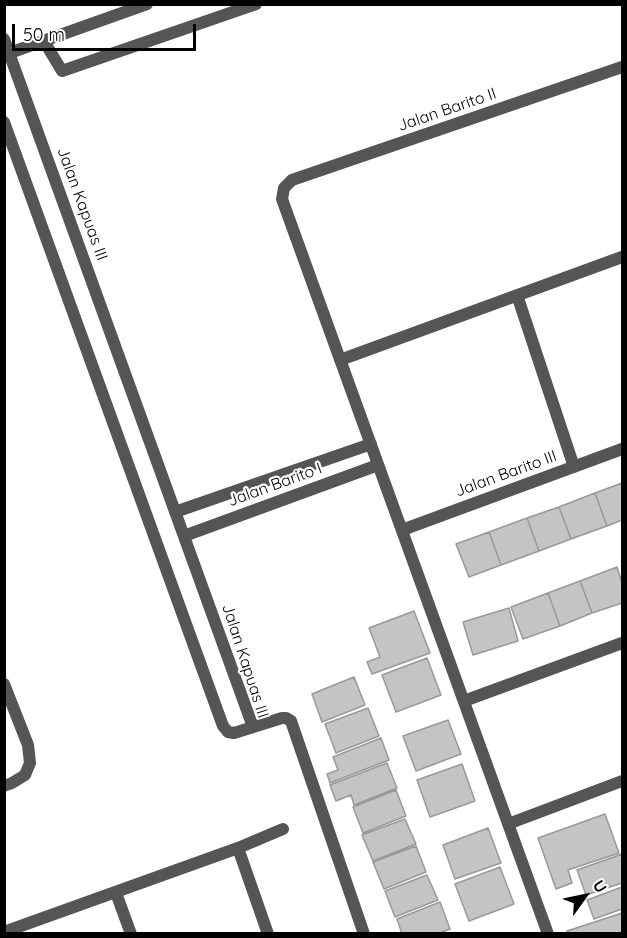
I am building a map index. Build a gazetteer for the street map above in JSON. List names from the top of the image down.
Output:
{
  "streets": {
    "street": [
      "Jalan Barito II",
      "Jalan Kapuas III",
      "Jalan Barito III",
      "Jalan Barito I"
    ]
  },
  "crossings": [
    ["Jalan Kapuas III", "Jalan Barito I"]
  ],
  "scale_bar": "50 m",
  "north": "top right"
}
